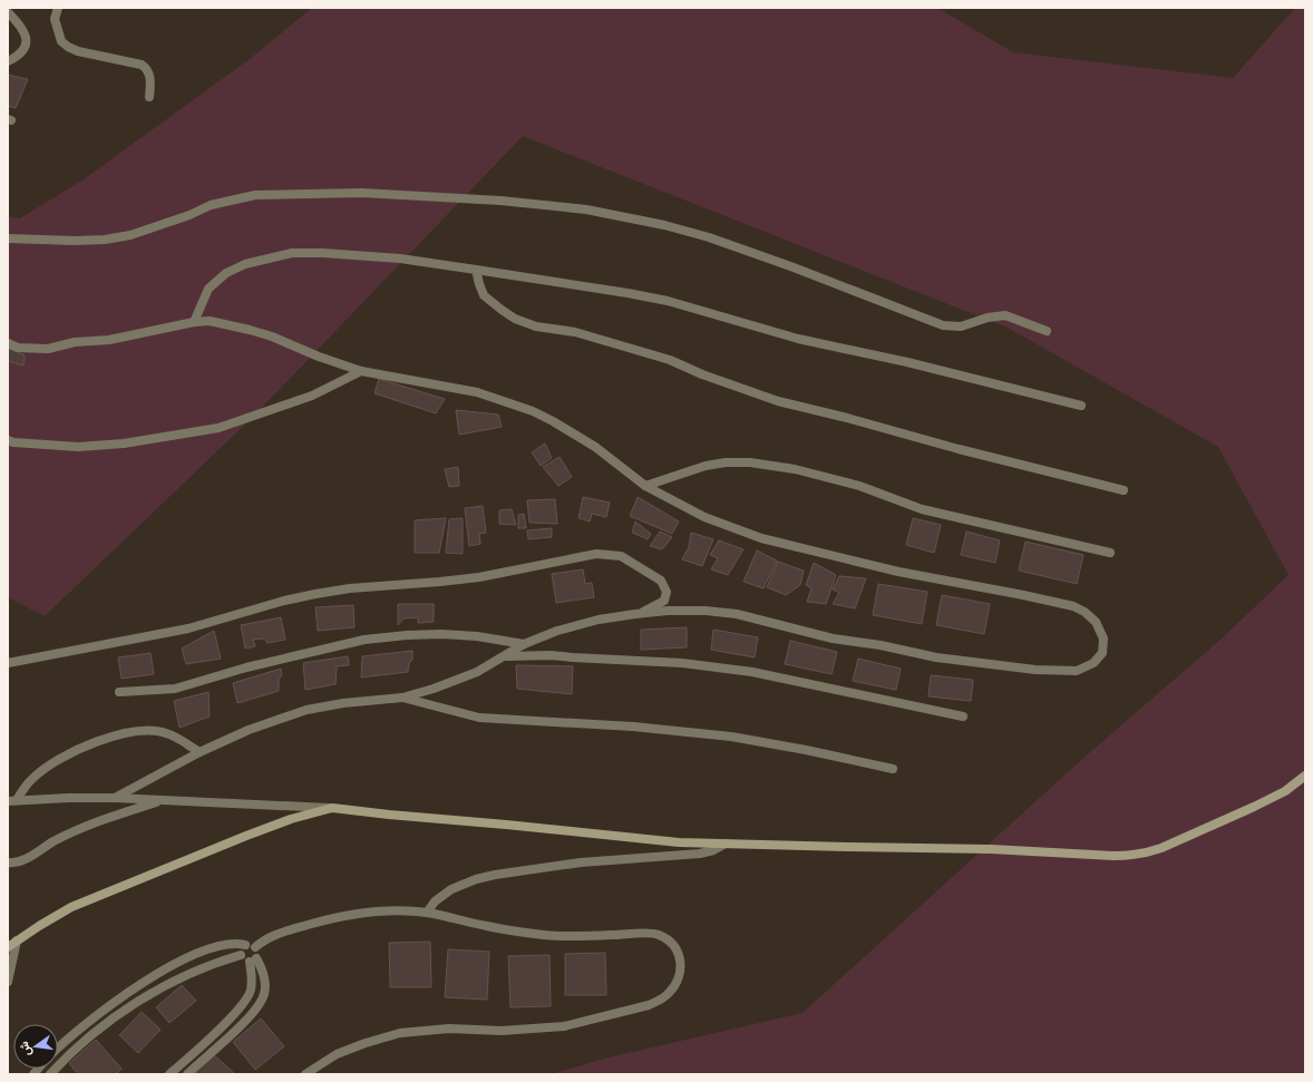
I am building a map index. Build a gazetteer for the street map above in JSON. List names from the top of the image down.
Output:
{
  "north": "left"
}
